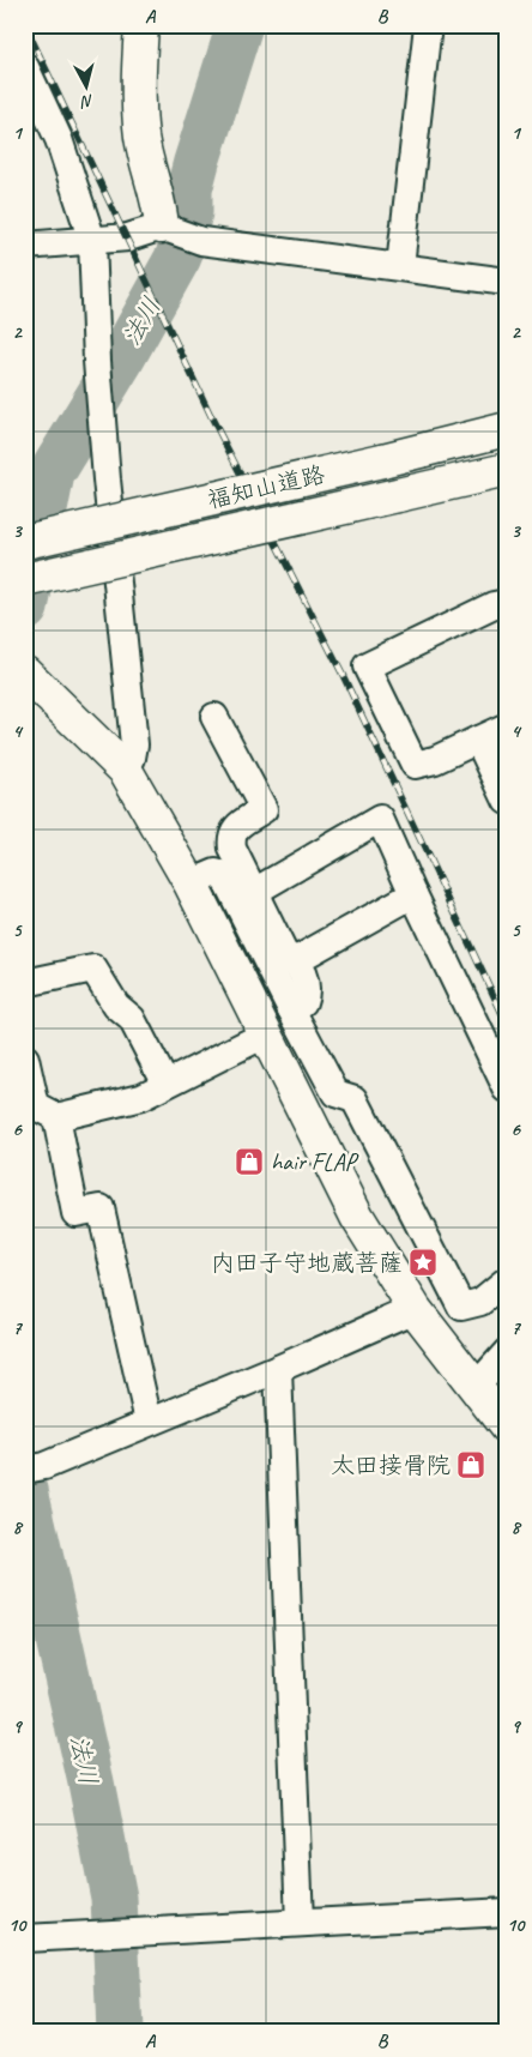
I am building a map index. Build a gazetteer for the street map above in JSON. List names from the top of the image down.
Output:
{
  "streets": {
    "main road": ["福知山道路"]
  },
  "water": ["法川"],
  "places": {
    "shop": ["hair FLAP", "太田接骨院"],
    "place": ["内田子守地蔵菩薩"]
  },
  "north": "bottom",
  "grid": {
    "columns": ["A", "B"],
    "rows": [
      "1",
      "2",
      "3",
      "4",
      "5",
      "6",
      "7",
      "8",
      "9",
      "10"
    ]
  }
}
